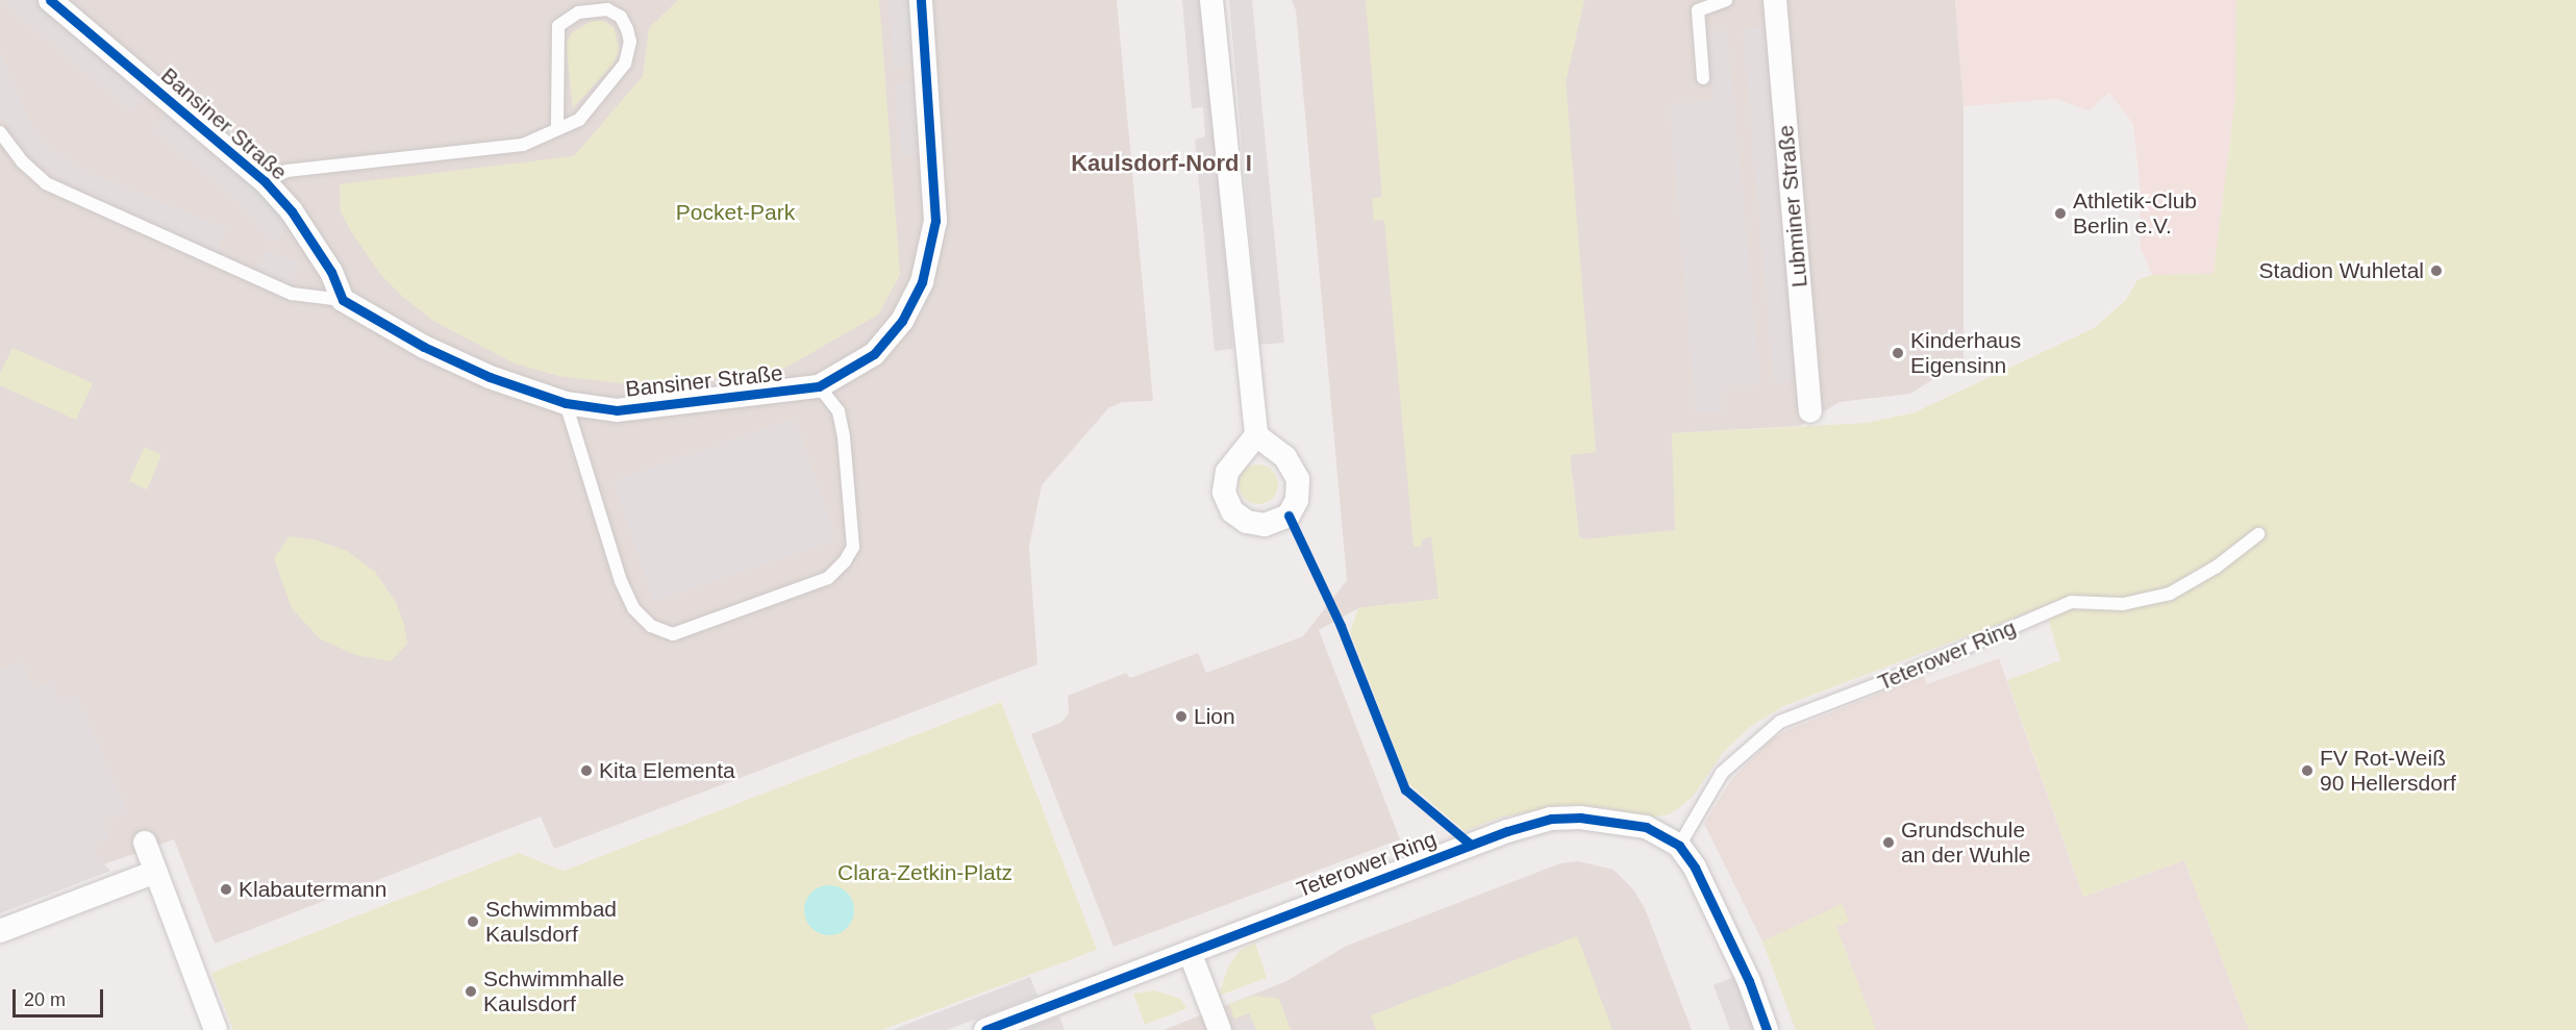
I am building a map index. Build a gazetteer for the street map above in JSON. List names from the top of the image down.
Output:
{
  "streets": {
    "street": ["Bansiner Straße", "Lubminer Straße", "Teterower Ring"]
  },
  "districts": ["Kaulsdorf-Nord I"],
  "parks": ["Pocket-Park", "Clara-Zetkin-Platz"],
  "places": [
    "Athletik-Club Berlin e.V.",
    "Stadion Wuhletal",
    "Kinderhaus Eigensinn",
    "Lion",
    "Kita Elementa",
    "FV Rot-Weiß 90 Hellersdorf",
    "Grundschule an der Wuhle",
    "Klabautermann",
    "Schwimmbad Kaulsdorf",
    "Schwimmhalle Kaulsdorf"
  ],
  "scale_bar": "20 m"
}
